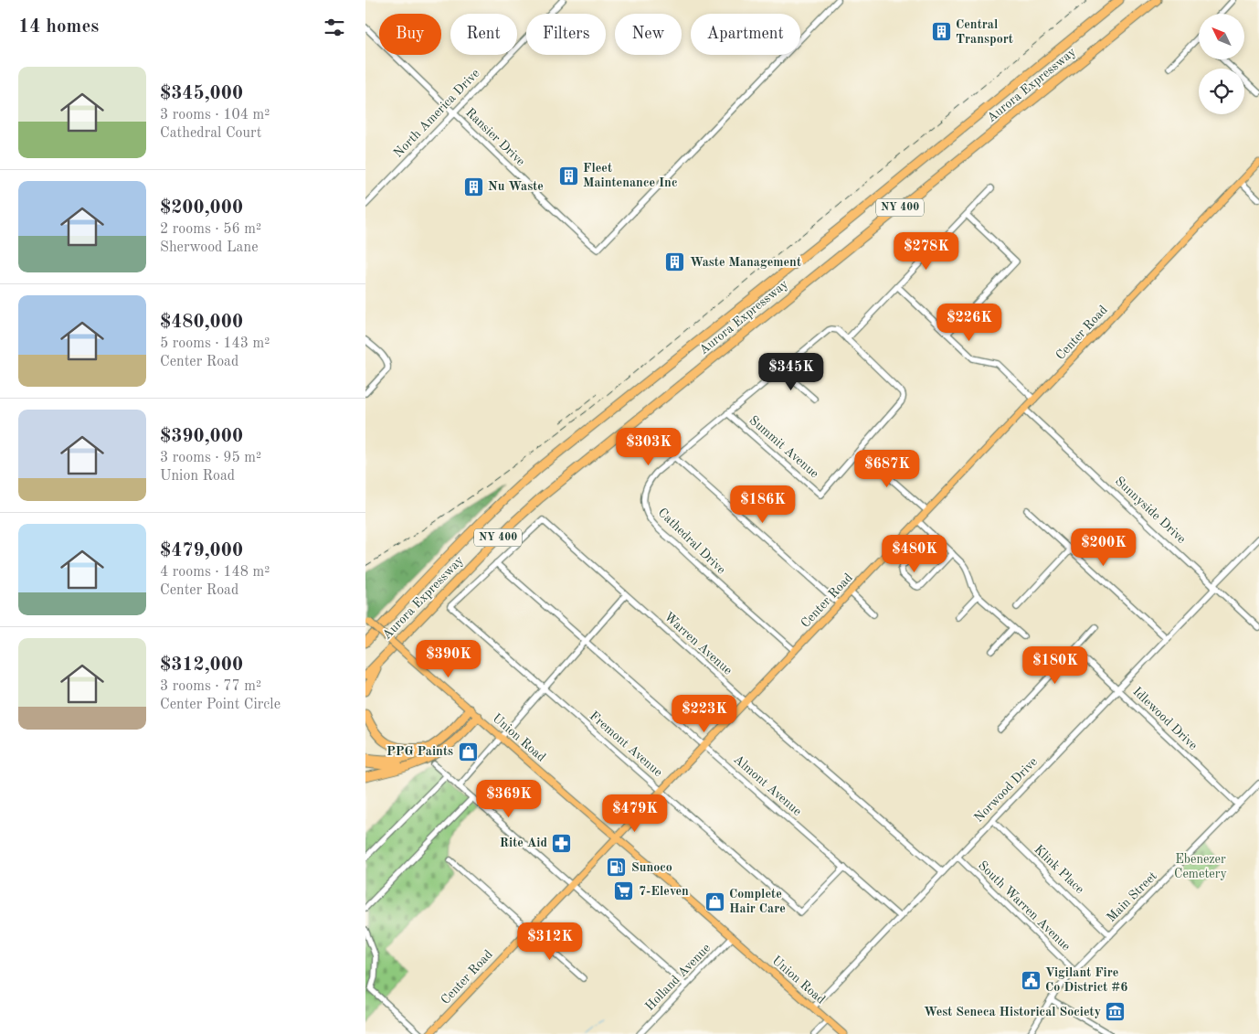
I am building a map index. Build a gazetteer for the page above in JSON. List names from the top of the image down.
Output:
{
  "streets": {
    "highway": ["Aurora Expressway", "NY 400"],
    "main road": ["Center Road", "Union Road"],
    "street": [
      "North America Drive",
      "Ransier Drive",
      "Summit Avenue",
      "Sunnyside Drive",
      "Cathedral Drive",
      "Warren Avenue",
      "Idlewood Drive",
      "Fremont Avenue",
      "Almont Avenue",
      "Norwood Drive",
      "Klink Place",
      "Main Street",
      "South Warren Avenue",
      "Holland Avenue"
    ]
  },
  "crossings": [
    ["North America Drive", "Ransier Drive"],
    ["Center Road", "Sunnyside Drive"],
    ["Center Road", "Cathedral Drive"],
    ["Center Road", "Warren Avenue"],
    ["Center Road", "Union Road"],
    ["Center Road", "Fremont Avenue"],
    ["Center Road", "Almont Avenue"],
    ["Summit Avenue", "Cathedral Drive"],
    ["Sunnyside Drive", "Norwood Drive"],
    ["Warren Avenue", "Fremont Avenue"],
    ["Warren Avenue", "Almont Avenue"],
    ["Warren Avenue", "Norwood Drive"],
    ["Idlewood Drive", "Norwood Drive"],
    ["Idlewood Drive", "Main Street"],
    ["Union Road", "Norwood Drive"],
    ["Union Road", "Holland Avenue"],
    ["Fremont Avenue", "Almont Avenue"],
    ["Almont Avenue", "Norwood Drive"],
    ["Norwood Drive", "Klink Place"],
    ["Norwood Drive", "South Warren Avenue"],
    ["Klink Place", "Main Street"],
    ["Main Street", "South Warren Avenue"]
  ],
  "parks": ["Ebenezer Cemetery"],
  "places": {
    "building": [
      "Central Transport",
      "Fleet Maintenance Inc",
      "Nu Waste",
      "Waste Management"
    ],
    "shop": ["PPG Paints", "Complete Hair Care"],
    "pharmacy": ["Rite Aid"],
    "fuel station": ["Sunoco"],
    "supermarket": ["7-Eleven"],
    "public building": ["Vigilant Fire Co District #6"],
    "museum": ["West Seneca Historical Society"]
  },
  "north": "top left",
  "page": {
    "heading": "14 homes",
    "chip": [
      "Buy",
      "Rent",
      "Filters",
      "New",
      "Apartment"
    ],
    "list": [
      {
        "name": "$345,000",
        "note": "3 rooms · 104 m² · Cathedral Court"
      },
      {
        "name": "$200,000",
        "note": "2 rooms · 56 m² · Sherwood Lane"
      },
      {
        "name": "$480,000",
        "note": "5 rooms · 143 m² · Center Road"
      },
      {
        "name": "$390,000",
        "note": "3 rooms · 95 m² · Union Road"
      },
      {
        "name": "$479,000",
        "note": "4 rooms · 148 m² · Center Road"
      },
      {
        "name": "$312,000",
        "note": "3 rooms · 77 m² · Center Point Circle"
      }
    ],
    "price": [
      "$278K",
      "$226K",
      "$345K",
      "$303K",
      "$687K",
      "$186K",
      "$200K",
      "$480K",
      "$390K",
      "$180K",
      "$223K",
      "$369K",
      "$479K",
      "$312K"
    ]
  }
}
